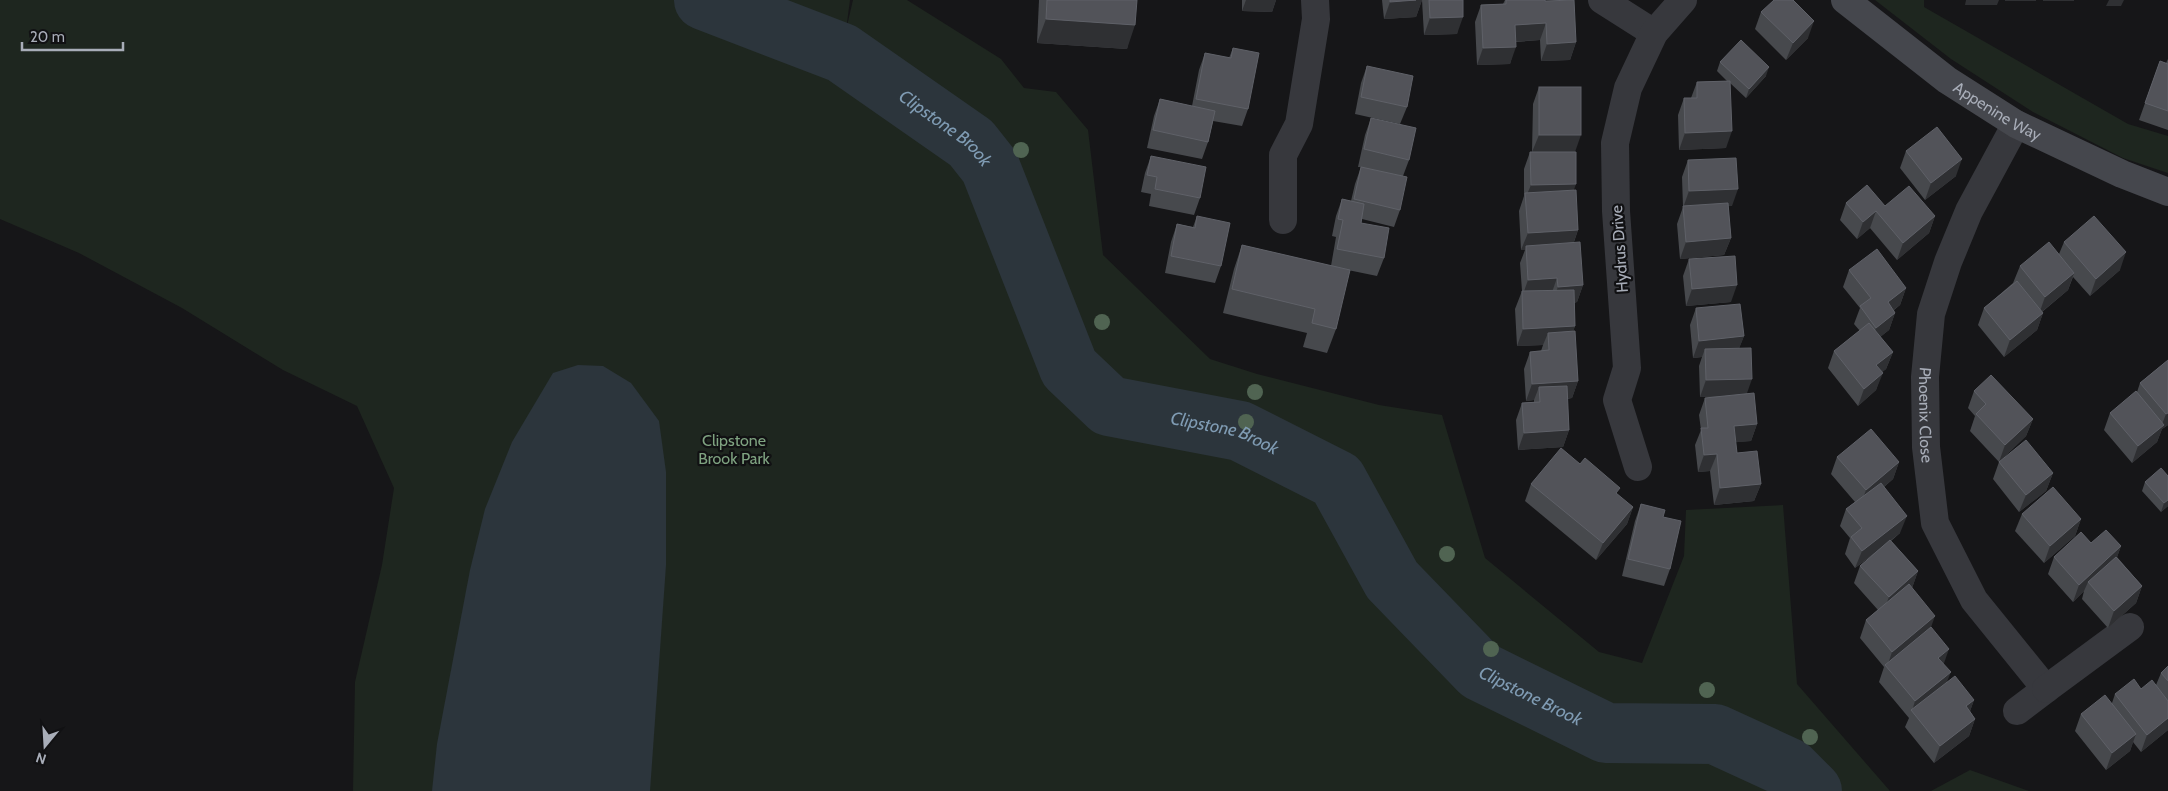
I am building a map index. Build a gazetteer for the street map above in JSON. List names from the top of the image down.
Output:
{
  "streets": {
    "street": ["Appenine Way", "Hydrus Drive", "Phoenix Close"]
  },
  "crossings": [
    ["Appenine Way", "Phoenix Close"]
  ],
  "water": ["Clipstone Brook"],
  "parks": ["Clipstone Brook Park"],
  "scale_bar": "20 m",
  "north": "bottom"
}
